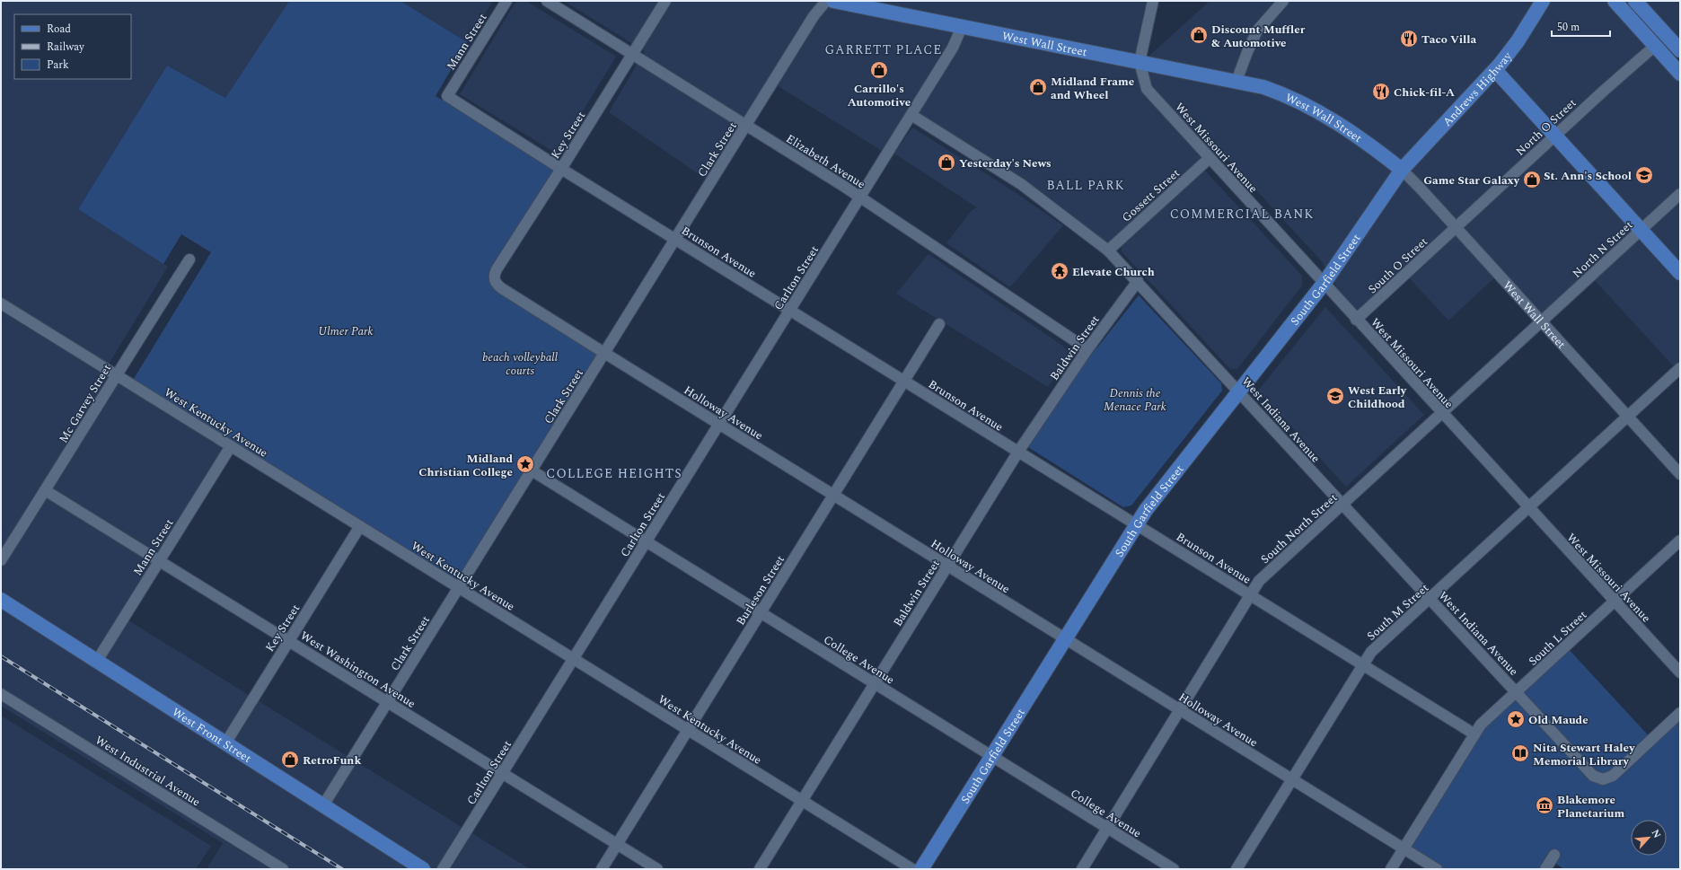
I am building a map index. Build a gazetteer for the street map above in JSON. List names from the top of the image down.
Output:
{
  "streets": {
    "main road": [
      "West Wall Street",
      "Andrews Highway",
      "South Garfield Street",
      "West Front Street"
    ],
    "street": [
      "Mann Street",
      "North O Street",
      "Key Street",
      "West Missouri Avenue",
      "Clark Street",
      "Elizabeth Avenue",
      "Gossett Street",
      "North N Street",
      "Brunson Avenue",
      "South O Street",
      "Carlton Street",
      "Baldwin Street",
      "Mc Garvey Street",
      "Holloway Avenue",
      "West Indiana Avenue",
      "West Kentucky Avenue",
      "South North Street",
      "Burleson Street",
      "South M Street",
      "South L Street",
      "College Avenue",
      "West Washington Avenue",
      "West Industrial Avenue"
    ]
  },
  "crossings": [
    ["Mann Street", "Brunson Avenue"],
    ["Mann Street", "West Kentucky Avenue"],
    ["Mann Street", "West Washington Avenue"],
    ["Mann Street", "West Front Street"],
    ["West Wall Street", "Andrews Highway"],
    ["West Wall Street", "North O Street"],
    ["West Wall Street", "West Missouri Avenue"],
    ["West Wall Street", "North N Street"],
    ["West Wall Street", "South O Street"],
    ["West Wall Street", "Carlton Street"],
    ["West Wall Street", "South Garfield Street"],
    ["West Wall Street", "South North Street"],
    ["West Wall Street", "South M Street"],
    ["Andrews Highway", "South Garfield Street"],
    ["North O Street", "South O Street"],
    ["Key Street", "Elizabeth Avenue"],
    ["Key Street", "Brunson Avenue"],
    ["Key Street", "Holloway Avenue"],
    ["Key Street", "West Kentucky Avenue"],
    ["Key Street", "West Washington Avenue"],
    ["Key Street", "West Front Street"],
    ["West Missouri Avenue", "Gossett Street"],
    ["West Missouri Avenue", "South O Street"],
    ["West Missouri Avenue", "South Garfield Street"],
    ["West Missouri Avenue", "South North Street"],
    ["West Missouri Avenue", "South M Street"],
    ["West Missouri Avenue", "South L Street"],
    ["Clark Street", "Elizabeth Avenue"],
    ["Clark Street", "Brunson Avenue"],
    ["Clark Street", "Holloway Avenue"],
    ["Clark Street", "West Kentucky Avenue"],
    ["Clark Street", "College Avenue"],
    ["Clark Street", "West Washington Avenue"],
    ["Clark Street", "West Front Street"],
    ["Elizabeth Avenue", "Carlton Street"],
    ["Elizabeth Avenue", "Baldwin Street"],
    ["Gossett Street", "West Indiana Avenue"],
    ["North N Street", "South North Street"],
    ["Brunson Avenue", "Carlton Street"],
    ["Brunson Avenue", "South Garfield Street"],
    ["Brunson Avenue", "Baldwin Street"],
    ["Brunson Avenue", "South North Street"],
    ["Brunson Avenue", "Burleson Street"],
    ["Brunson Avenue", "South M Street"],
    ["Brunson Avenue", "South L Street"],
    ["Carlton Street", "Holloway Avenue"],
    ["Carlton Street", "West Indiana Avenue"],
    ["Carlton Street", "West Kentucky Avenue"],
    ["Carlton Street", "College Avenue"],
    ["Carlton Street", "West Washington Avenue"],
    ["South Garfield Street", "Holloway Avenue"],
    ["South Garfield Street", "West Indiana Avenue"],
    ["South Garfield Street", "College Avenue"],
    ["Baldwin Street", "Holloway Avenue"],
    ["Baldwin Street", "West Indiana Avenue"],
    ["Baldwin Street", "West Kentucky Avenue"],
    ["Baldwin Street", "College Avenue"],
    ["Mc Garvey Street", "West Kentucky Avenue"],
    ["Mc Garvey Street", "West Washington Avenue"],
    ["Holloway Avenue", "South North Street"],
    ["Holloway Avenue", "Burleson Street"],
    ["Holloway Avenue", "South M Street"],
    ["Holloway Avenue", "South L Street"],
    ["West Indiana Avenue", "South North Street"],
    ["West Indiana Avenue", "South M Street"],
    ["West Indiana Avenue", "South L Street"],
    ["West Kentucky Avenue", "Burleson Street"],
    ["South North Street", "College Avenue"],
    ["Burleson Street", "College Avenue"],
    ["Burleson Street", "West Washington Avenue"]
  ],
  "districts": [
    "GARRETT PLACE",
    "BALL PARK",
    "COMMERCIAL BANK",
    "COLLEGE HEIGHTS"
  ],
  "parks": ["Ulmer Park", "beach volleyball courts", "Dennis the Menace Park"],
  "places": {
    "shop": [
      "Discount Muffler & Automotive",
      "Carrillo's Automotive",
      "Midland Frame and Wheel",
      "Yesterday's News",
      "Game Star Galaxy",
      "RetroFunk"
    ],
    "restaurant": ["Taco Villa", "Chick-fil-A"],
    "school or university": ["St. Ann's School", "West Early Childhood"],
    "temple": ["Elevate Church"],
    "place": ["Midland Christian College", "Old Maude"],
    "library": ["Nita Stewart Haley Memorial Library"],
    "museum": ["Blakemore Planetarium"]
  },
  "legend": ["Road", "Railway", "Park"],
  "scale_bar": "50 m",
  "north": "top right"
}
